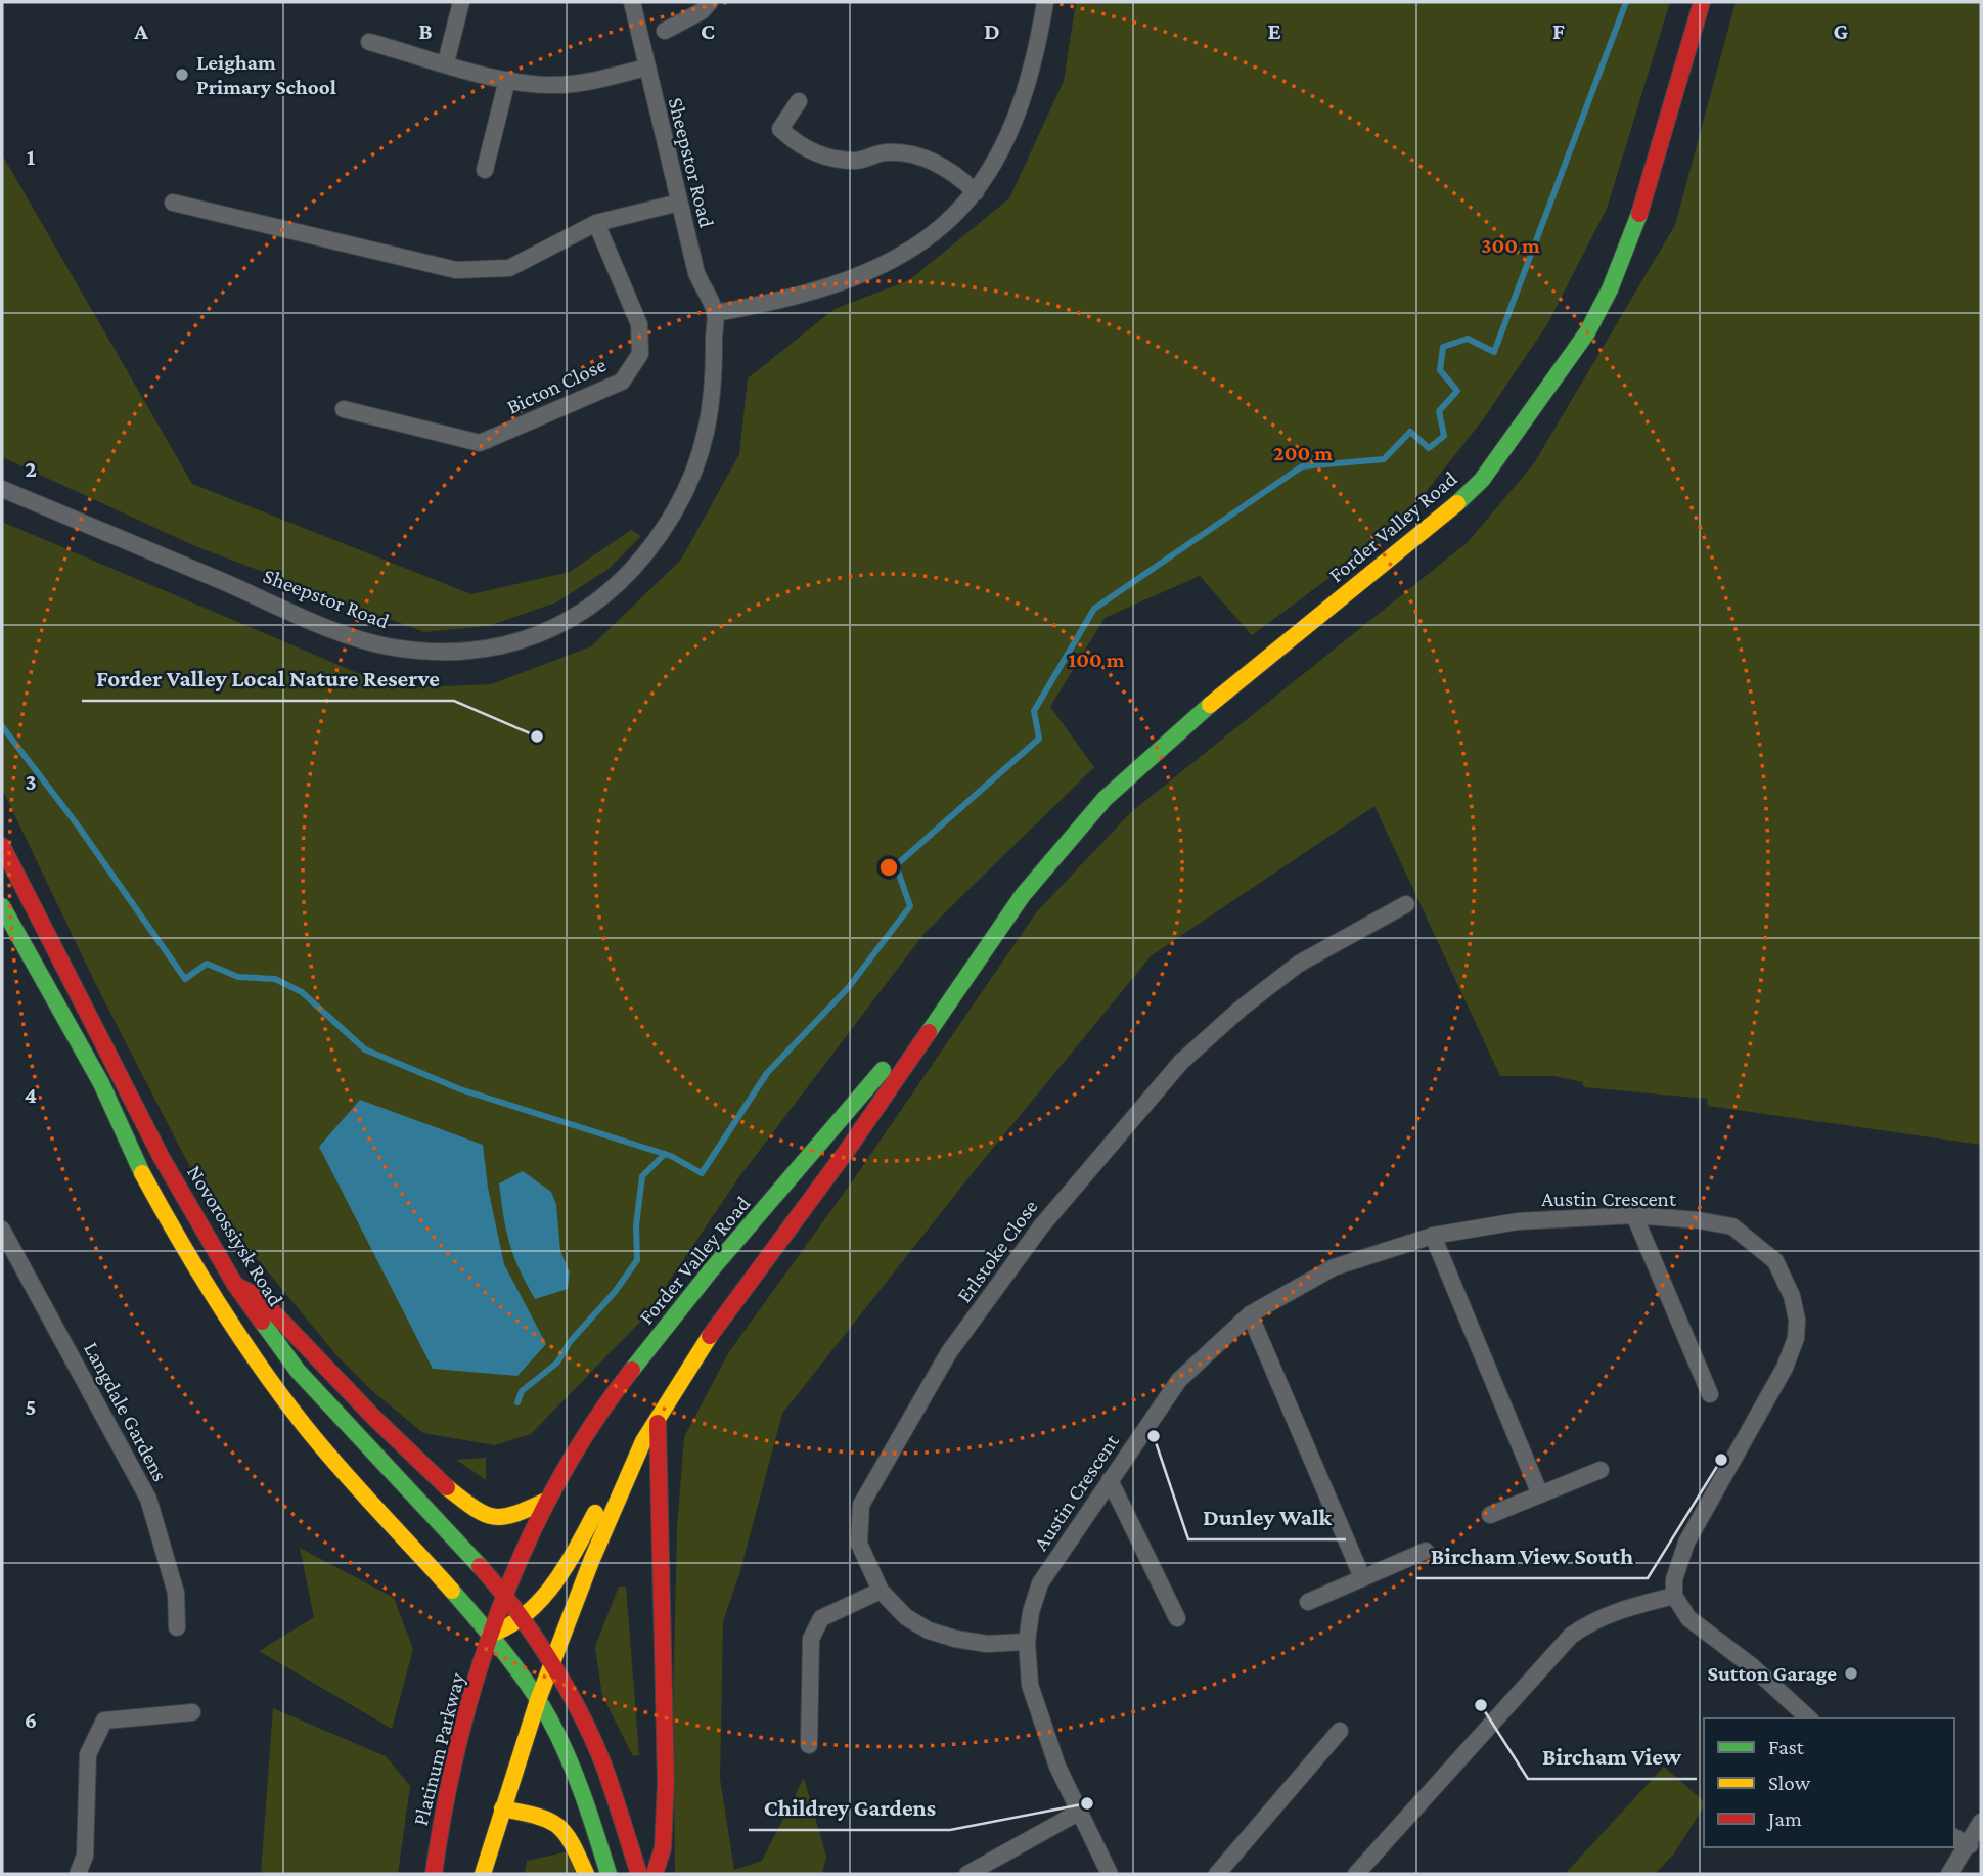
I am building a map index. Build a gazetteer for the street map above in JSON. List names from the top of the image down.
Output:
{
  "streets": {
    "main road": ["Forder Valley Road", "Novorossiysk Road", "Platinum Parkway"],
    "street": [
      "Sheepstor Road",
      "Bicton Close",
      "Austin Crescent",
      "Erlstoke Close",
      "Langdale Gardens"
    ]
  },
  "crossings": [
    ["Forder Valley Road", "Novorossiysk Road"],
    ["Forder Valley Road", "Platinum Parkway"],
    ["Austin Crescent", "Erlstoke Close"]
  ],
  "places": [
    "Leigham Primary School",
    "Forder Valley Local Nature Reserve",
    "Dunley Walk",
    "Bircham View South",
    "Sutton Garage",
    "Bircham View",
    "Childrey Gardens"
  ],
  "legend": ["Fast", "Slow", "Jam"],
  "grid": {
    "columns": [
      "A",
      "B",
      "C",
      "D",
      "E",
      "F",
      "G"
    ],
    "rows": [
      "1",
      "2",
      "3",
      "4",
      "5",
      "6"
    ]
  },
  "rings": ["300 m", "200 m", "100 m"]
}
